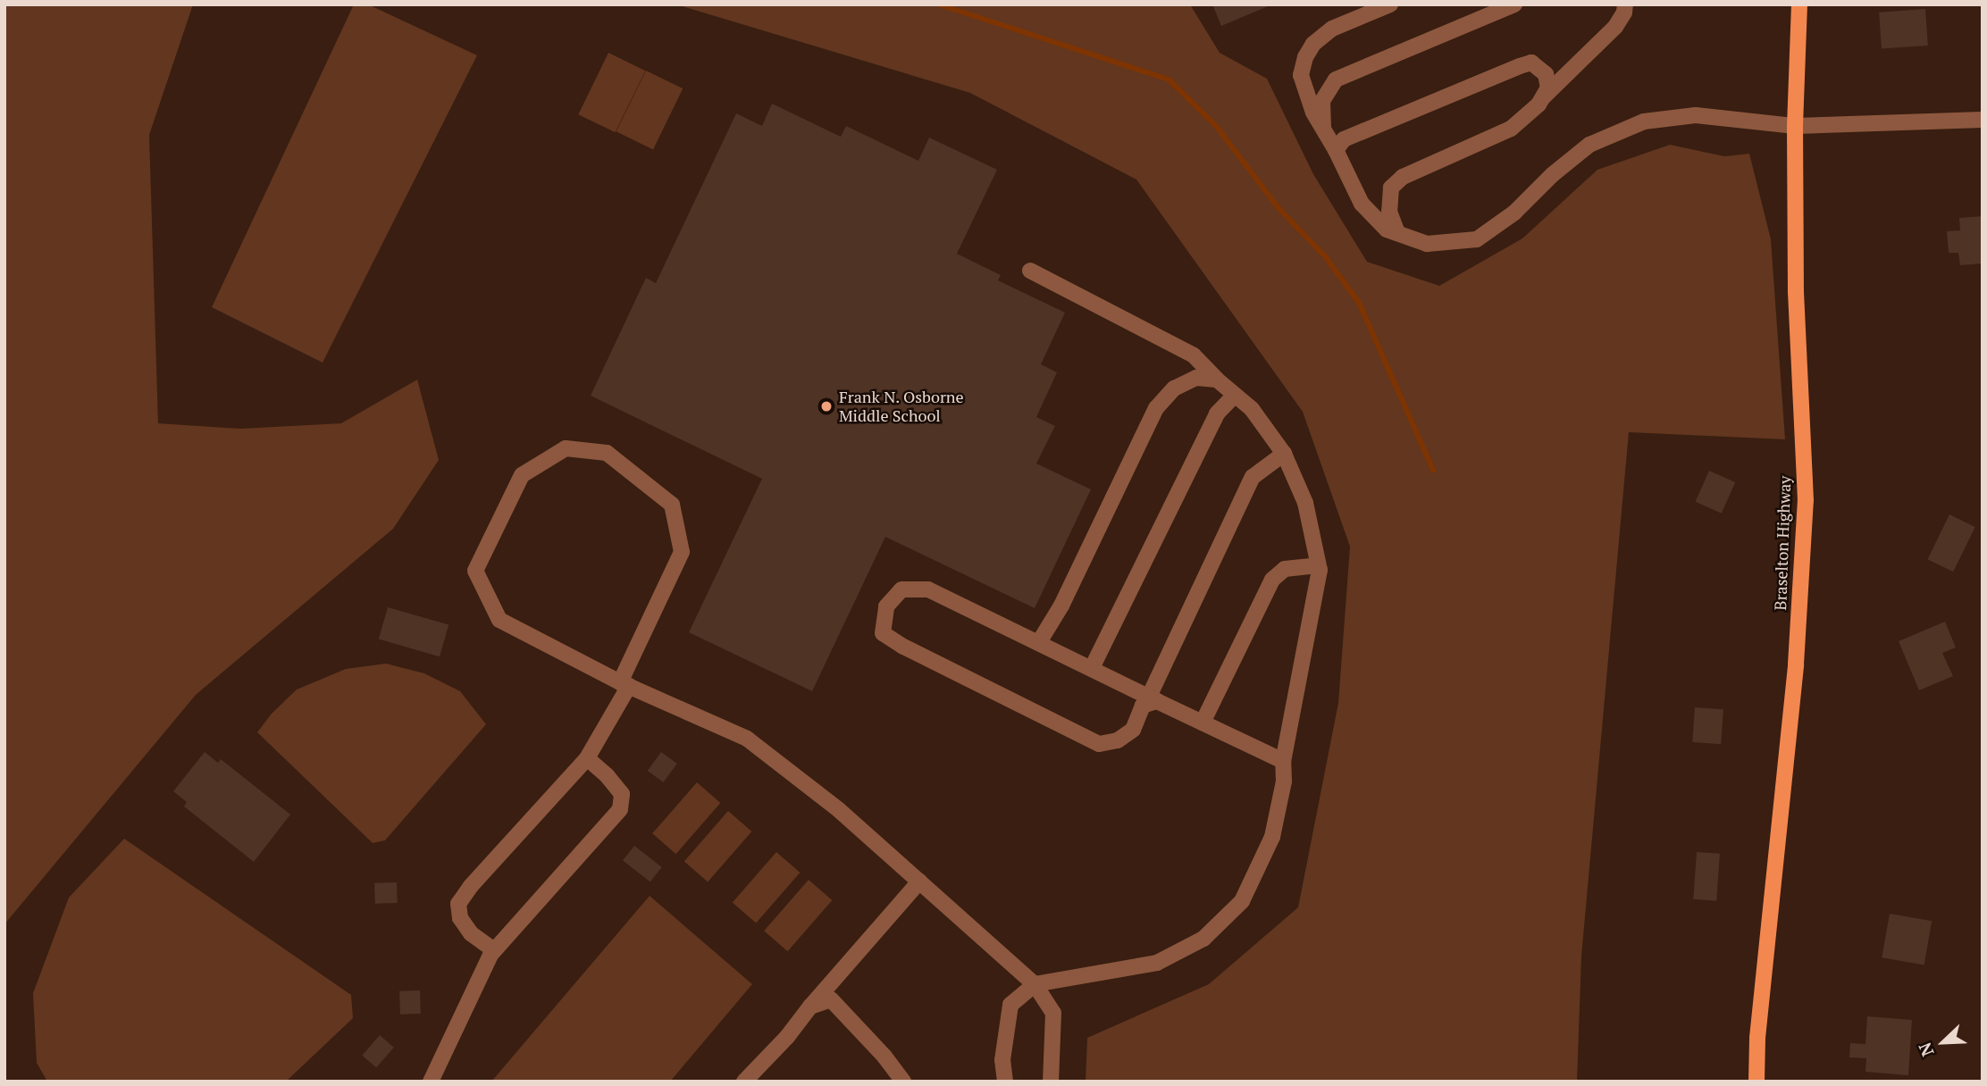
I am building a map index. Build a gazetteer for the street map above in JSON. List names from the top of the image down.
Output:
{
  "streets": {
    "main road": ["Braselton Highway"]
  },
  "places": ["Frank N. Osborne Middle School"],
  "north": "bottom left"
}
